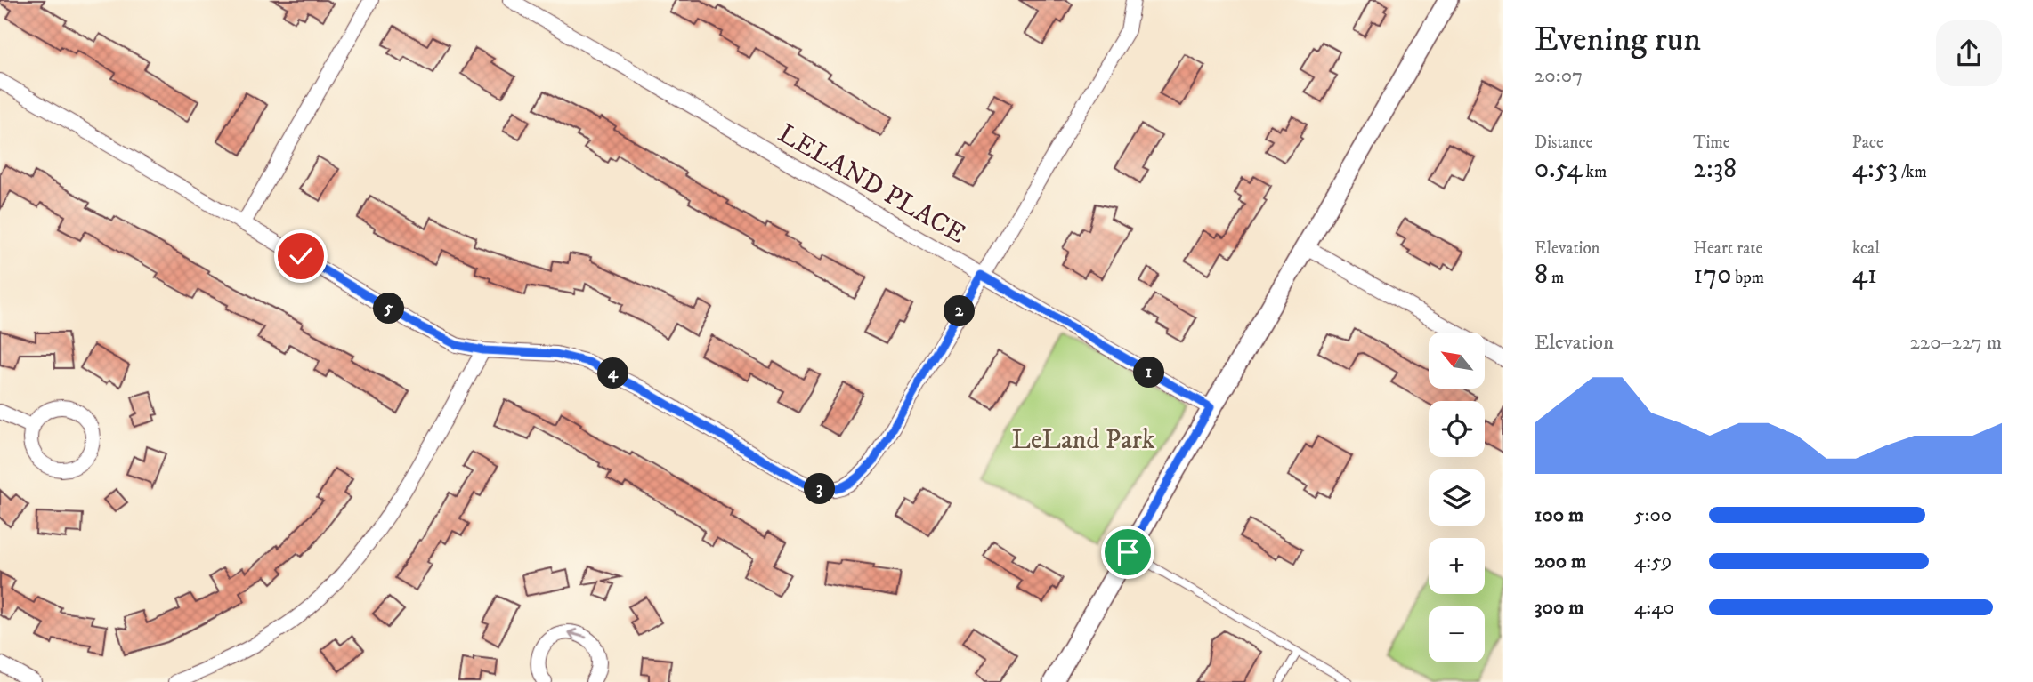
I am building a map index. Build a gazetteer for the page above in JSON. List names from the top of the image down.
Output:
{
  "streets": {
    "street": ["LELAND PLACE"]
  },
  "parks": ["LeLand Park"],
  "north": "top left",
  "page": {
    "heading": ["Evening run", "20:07"],
    "stats": [
      ["Distance", "0.54 km"],
      ["Time", "2:38"],
      ["Pace", "4:53 /km"],
      ["Elevation", "8 m"],
      ["Heart rate", "170 bpm"],
      ["kcal", "41"]
    ],
    "pins": [
      "5",
      "2",
      "1",
      "4",
      "3"
    ],
    "chart": ["Elevation", "220–227 m"],
    "map_buttons": ["+", "−"],
    "list": [
      {
        "name": "100 m",
        "note": "5:00"
      },
      {
        "name": "200 m",
        "note": "4:59"
      },
      {
        "name": "300 m",
        "note": "4:40"
      }
    ]
  }
}
